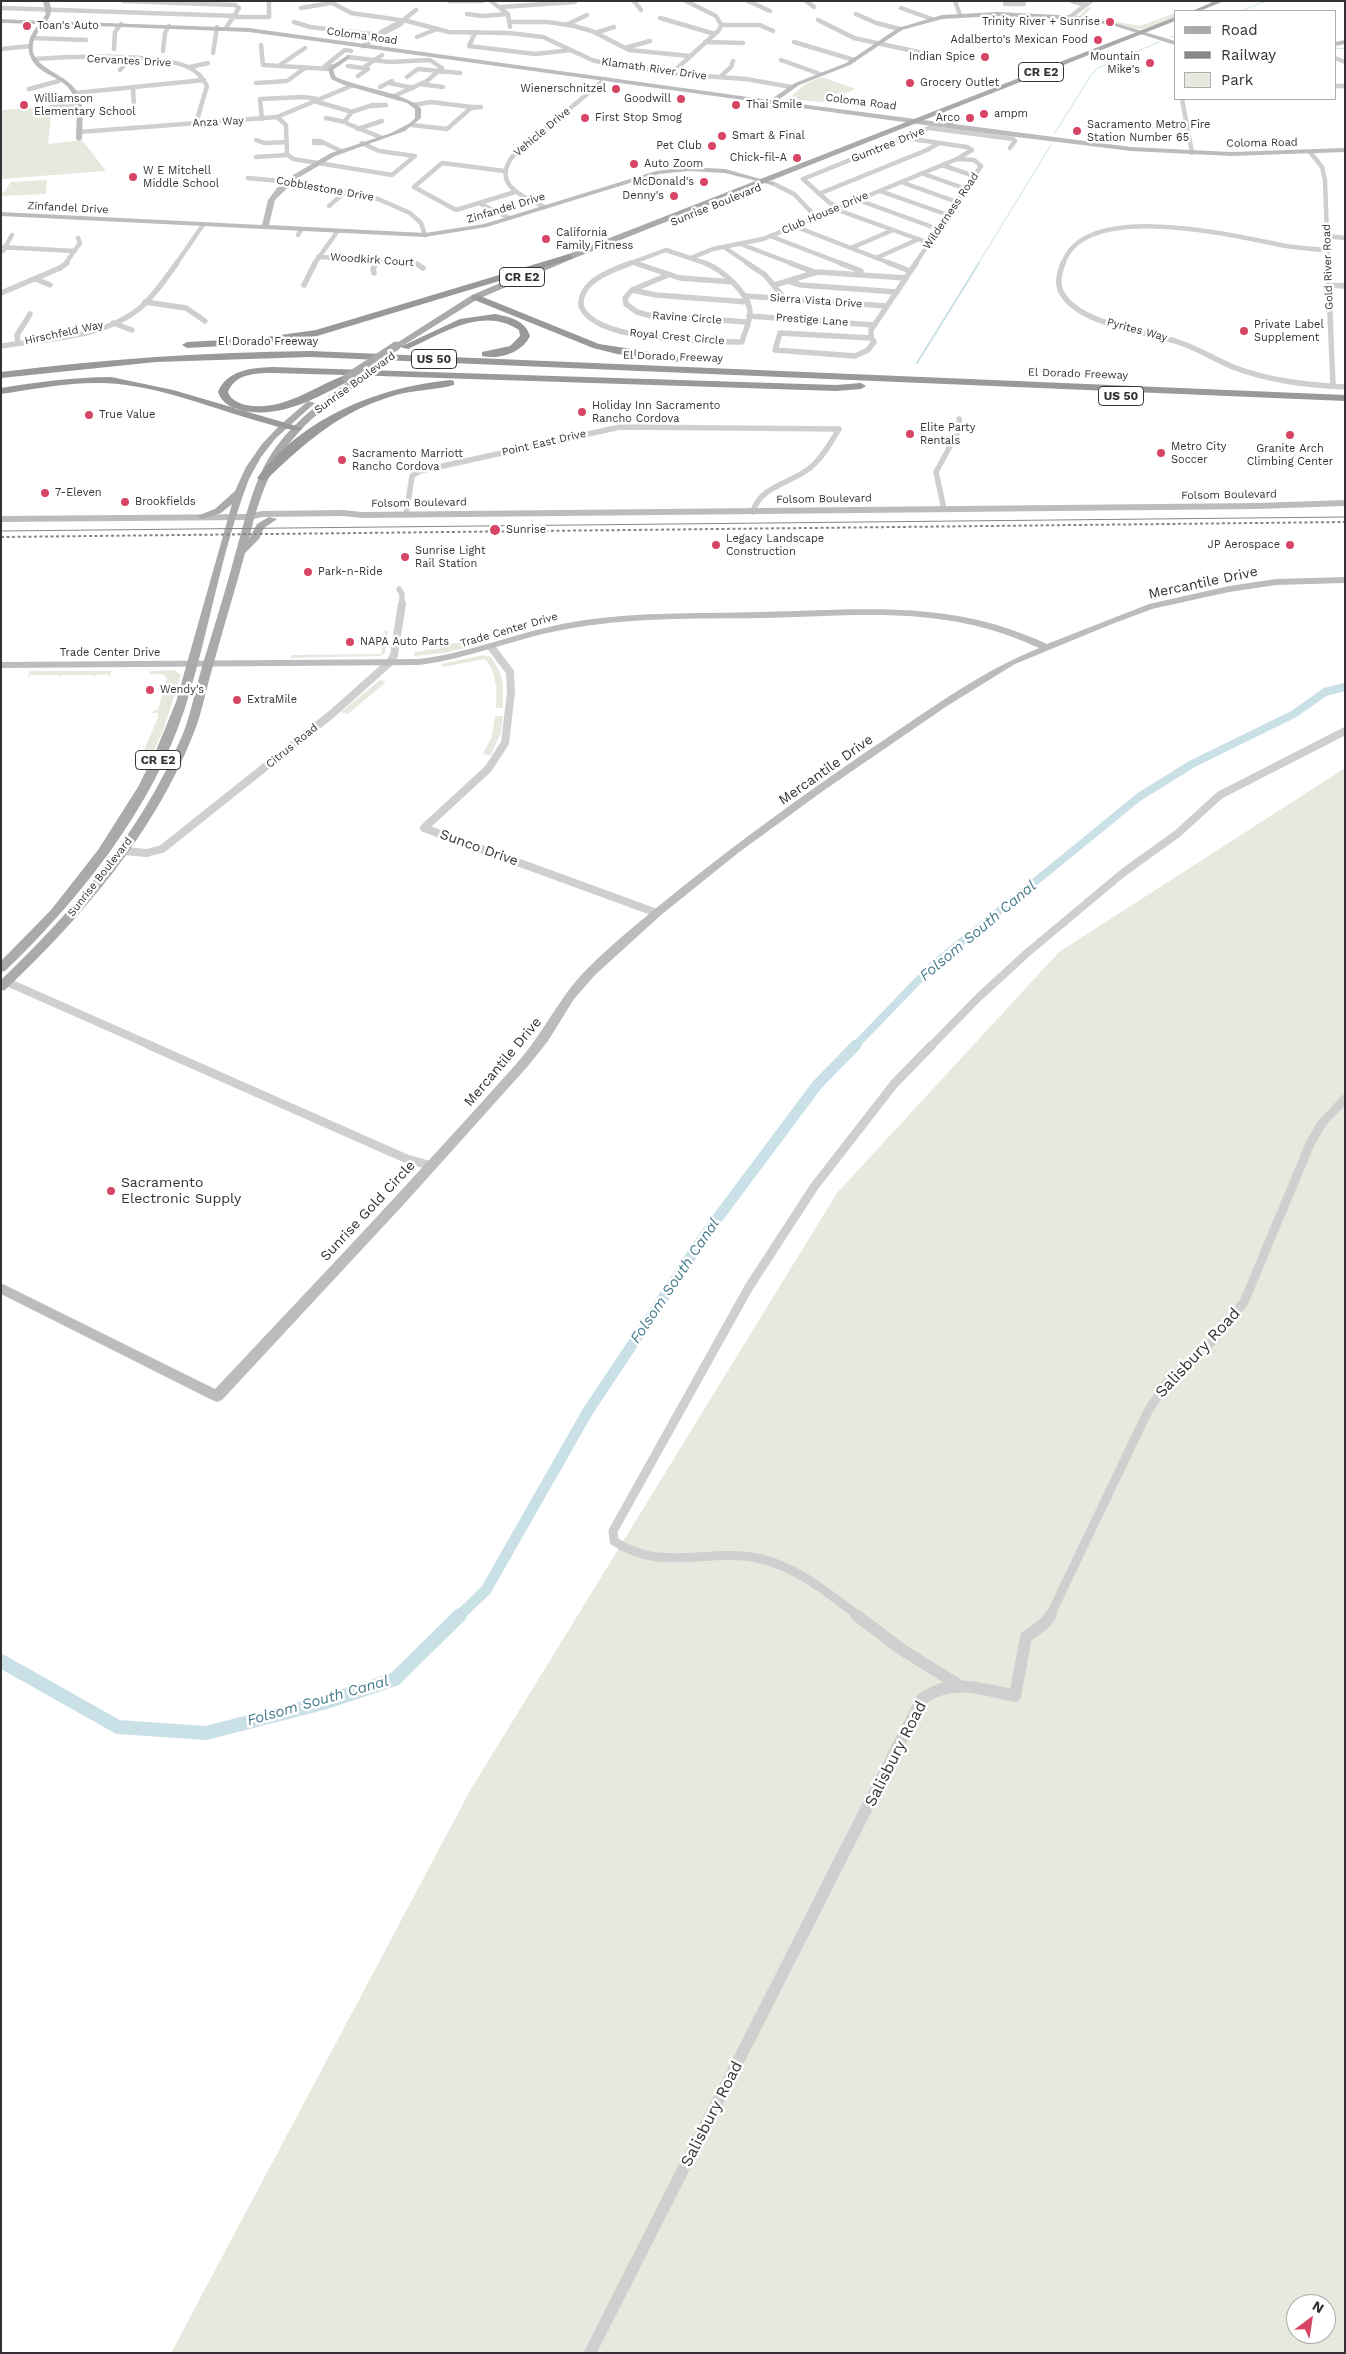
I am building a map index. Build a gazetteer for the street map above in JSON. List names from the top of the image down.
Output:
{
  "streets": {
    "highway": ["El Dorado Freeway", "US 50"],
    "main road": ["CR E2", "Sunrise Boulevard"],
    "street": [
      "Coloma Road",
      "Cervantes Drive",
      "Klamath River Drive",
      "Anza Way",
      "Vehicle Drive",
      "Gumtree Drive",
      "Cobblestone Drive",
      "Zinfandel Drive",
      "Wilderness Road",
      "Club House Drive",
      "Woodkirk Court",
      "Gold River Road",
      "Sierra Vista Drive",
      "Ravine Circle",
      "Prestige Lane",
      "Pyrites Way",
      "Hirschfeld Way",
      "Royal Crest Circle",
      "Point East Drive",
      "Folsom Boulevard",
      "Mercantile Drive",
      "Trade Center Drive",
      "Citrus Road",
      "Sunco Drive",
      "Sunrise Gold Circle",
      "Salisbury Road"
    ]
  },
  "crossings": [
    ["Coloma Road", "Vehicle Drive"],
    ["Coloma Road", "Sunrise Boulevard"],
    ["Coloma Road", "Gold River Road"],
    ["Gumtree Drive", "Wilderness Road"],
    ["Gumtree Drive", "Club House Drive"],
    ["Cobblestone Drive", "Zinfandel Drive"],
    ["Sunrise Boulevard", "Zinfandel Drive"],
    ["Sunrise Boulevard", "Folsom Boulevard"],
    ["Sunrise Boulevard", "Trade Center Drive"],
    ["Sunrise Boulevard", "Citrus Road"],
    ["Sunrise Boulevard", "Sunrise Gold Circle"],
    ["Zinfandel Drive", "Club House Drive"],
    ["Zinfandel Drive", "Hirschfeld Way"],
    ["Wilderness Road", "Club House Drive"],
    ["Wilderness Road", "Sierra Vista Drive"],
    ["Wilderness Road", "Prestige Lane"],
    ["Club House Drive", "Royal Crest Circle"],
    ["Gold River Road", "Pyrites Way"],
    ["Sierra Vista Drive", "Royal Crest Circle"],
    ["Ravine Circle", "Prestige Lane"],
    ["Ravine Circle", "Royal Crest Circle"],
    ["Prestige Lane", "Royal Crest Circle"],
    ["Point East Drive", "Folsom Boulevard"],
    ["Mercantile Drive", "Trade Center Drive"],
    ["Mercantile Drive", "Sunco Drive"],
    ["Mercantile Drive", "Sunrise Gold Circle"],
    ["Trade Center Drive", "Citrus Road"],
    ["Trade Center Drive", "Sunco Drive"]
  ],
  "water": ["Folsom South Canal"],
  "places": [
    "Trinity River + Sunrise",
    "Toan's Auto",
    "Adalberto's Mexican Food",
    "Indian Spice",
    "Mountain Mike's",
    "Grocery Outlet",
    "Wienerschnitzel",
    "Goodwill",
    "Williamson Elementary School",
    "Thai Smile",
    "ampm",
    "First Stop Smog",
    "Arco",
    "Sacramento Metro Fire Station Number 65",
    "Smart & Final",
    "Pet Club",
    "Chick-fil-A",
    "Auto Zoom",
    "W E Mitchell Middle School",
    "McDonald's",
    "Denny's",
    "California Family Fitness",
    "Private Label Supplement",
    "Holiday Inn Sacramento Rancho Cordova",
    "True Value",
    "Elite Party Rentals",
    "Granite Arch Climbing Center",
    "Metro City Soccer",
    "Sacramento Marriott Rancho Cordova",
    "7-Eleven",
    "Brookfields",
    "Sunrise",
    "Legacy Landscape Construction",
    "JP Aerospace",
    "Sunrise Light Rail Station",
    "Park-n-Ride",
    "NAPA Auto Parts",
    "Wendy's",
    "ExtraMile",
    "Sacramento Electronic Supply"
  ],
  "legend": ["Road", "Railway", "Park"],
  "north": "top right"
}
